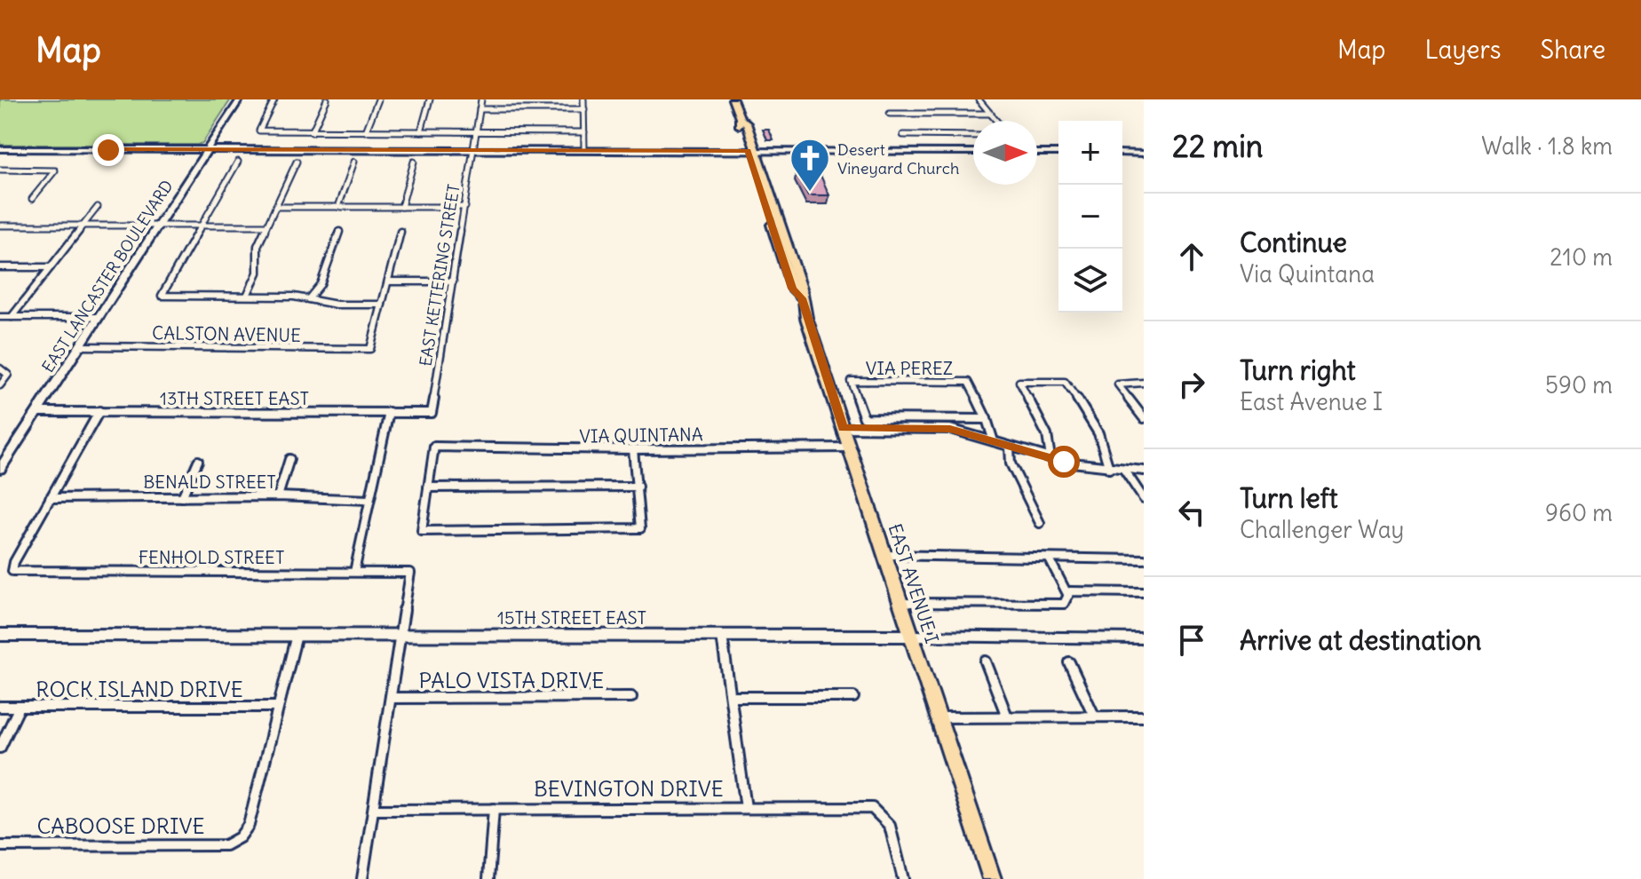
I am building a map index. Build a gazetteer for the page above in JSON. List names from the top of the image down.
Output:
{
  "streets": {
    "main road": ["EAST LANCASTER BOULEVARD", "EAST AVENUE I"],
    "street": [
      "EAST KETTERING STREET",
      "CALSTON AVENUE",
      "VIA PEREZ",
      "13TH STREET EAST",
      "VIA QUINTANA",
      "BENALD STREET",
      "FENHOLD STREET",
      "15TH STREET EAST",
      "PALO VISTA DRIVE",
      "ROCK ISLAND DRIVE",
      "BEVINGTON DRIVE",
      "CABOOSE DRIVE"
    ]
  },
  "crossings": [
    ["EAST KETTERING STREET", "13TH STREET EAST"],
    ["EAST LANCASTER BOULEVARD", "CALSTON AVENUE"],
    ["EAST LANCASTER BOULEVARD", "13TH STREET EAST"],
    ["VIA QUINTANA", "EAST AVENUE I"],
    ["BENALD STREET", "FENHOLD STREET"],
    ["FENHOLD STREET", "15TH STREET EAST"],
    ["EAST AVENUE I", "15TH STREET EAST"],
    ["ROCK ISLAND DRIVE", "CABOOSE DRIVE"]
  ],
  "places": {
    "church": ["Desert Vineyard Church"]
  },
  "north": "right",
  "page": {
    "header": "Map",
    "nav": ["Map", "Layers", "Share"],
    "heading": ["22 min", "Walk · 1.8 km"],
    "map_buttons": ["+", "−"],
    "list": [
      ["Continue", "Via Quintana", "210 m"],
      ["Turn right", "East Avenue I", "590 m"],
      ["Turn left", "Challenger Way", "960 m"],
      "Arrive at destination"
    ]
  }
}
